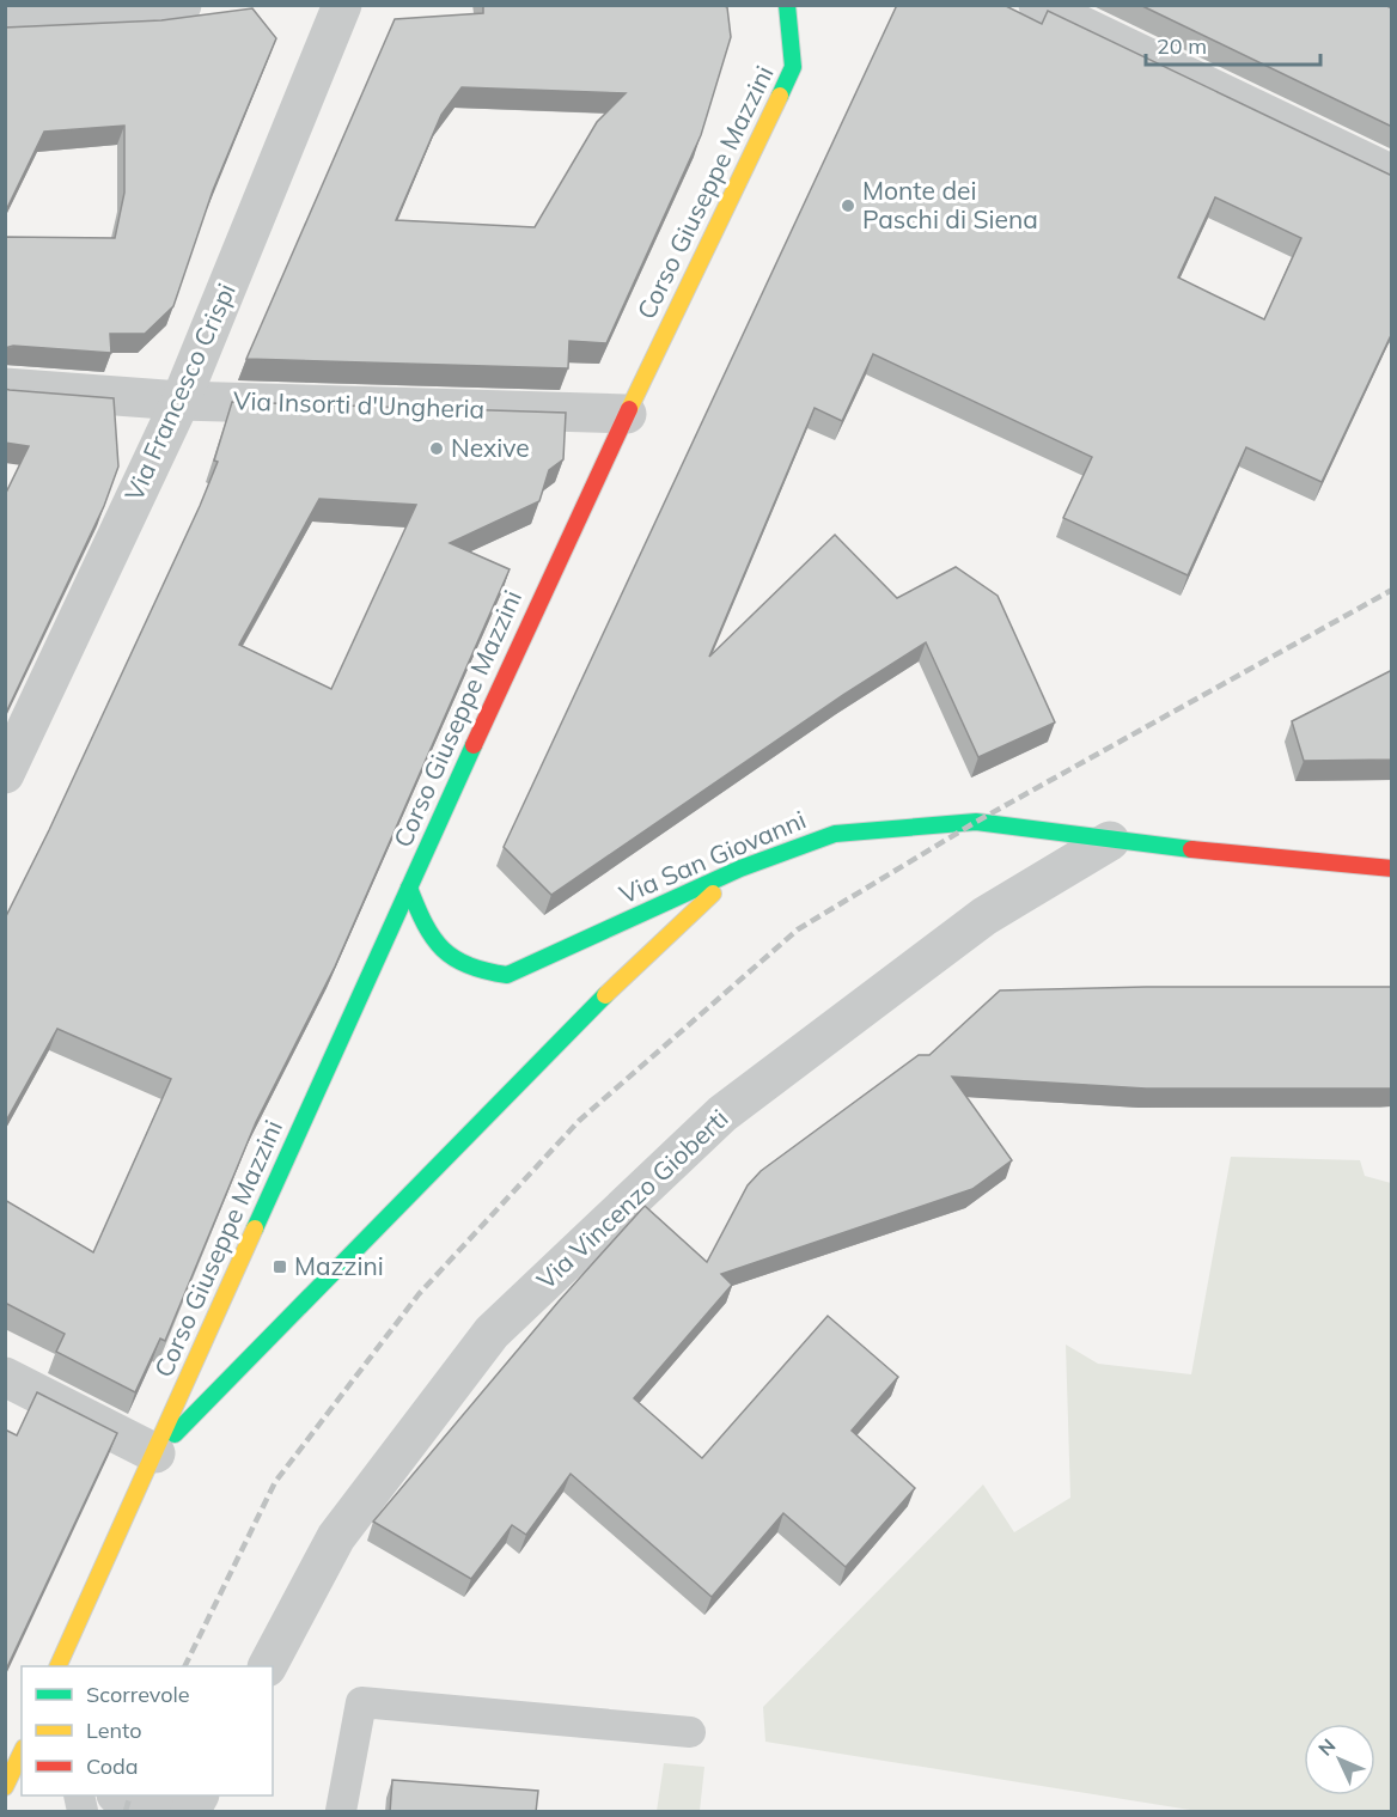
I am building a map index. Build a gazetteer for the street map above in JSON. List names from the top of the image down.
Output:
{
  "streets": {
    "main road": ["Corso Giuseppe Mazzini", "Via San Giovanni"],
    "street": ["Via Francesco Crispi", "Via Insorti d'Ungheria", "Via Vincenzo Gioberti"]
  },
  "crossings": [
    ["Corso Giuseppe Mazzini", "Via Insorti d'Ungheria"],
    ["Corso Giuseppe Mazzini", "Via San Giovanni"],
    ["Via Francesco Crispi", "Via Insorti d'Ungheria"],
    ["Via San Giovanni", "Via Vincenzo Gioberti"]
  ],
  "places": {
    "other": ["Monte dei Paschi di Siena", "Nexive"],
    "transit": ["Mazzini"]
  },
  "legend": ["Scorrevole", "Lento", "Coda"],
  "scale_bar": "20 m",
  "north": "top left"
}
